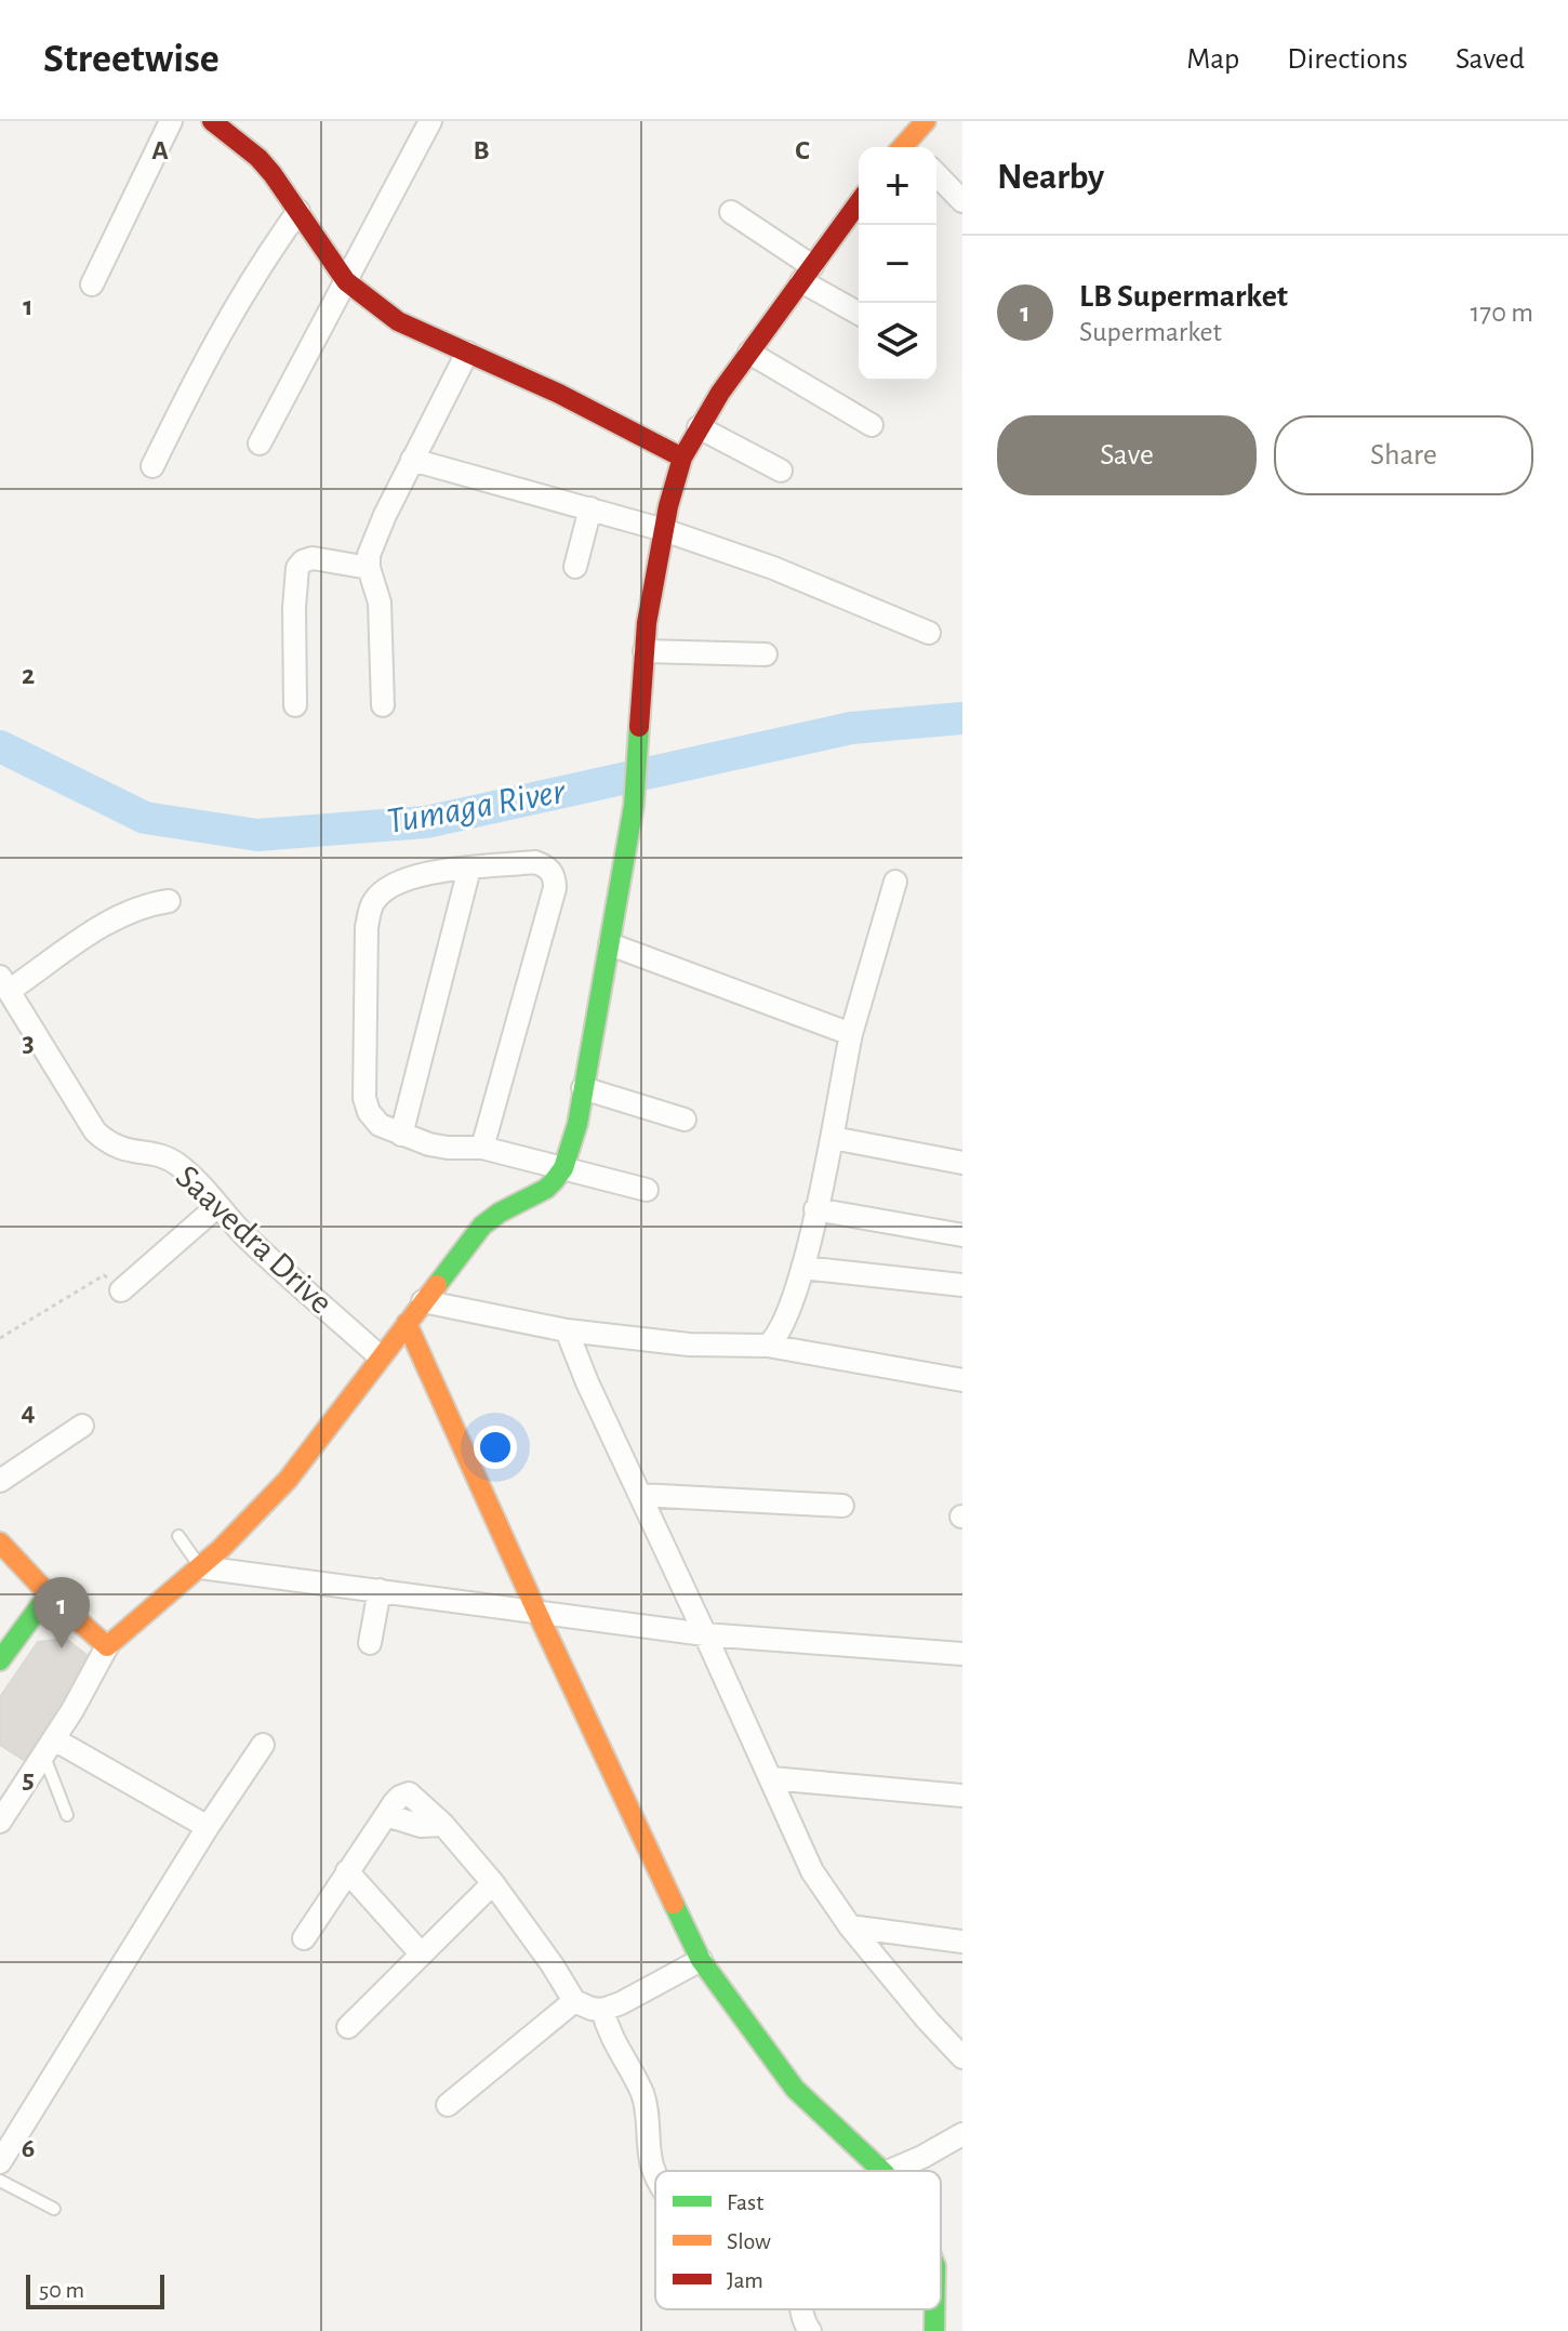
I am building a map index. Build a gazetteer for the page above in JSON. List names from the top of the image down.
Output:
{
  "streets": {
    "street": ["Saavedra Drive"]
  },
  "water": ["Tumaga River"],
  "legend": ["Fast", "Slow", "Jam"],
  "scale_bar": "50 m",
  "page": {
    "header": "Streetwise",
    "nav": ["Map", "Directions", "Saved"],
    "heading": "Nearby",
    "map_buttons": ["+", "−"],
    "list": [
      {
        "mark": "1",
        "name": "LB Supermarket",
        "note": "Supermarket",
        "value": "170 m"
      }
    ],
    "buttons": ["Save", "Share"],
    "pins": "1",
    "scale": "50 m"
  },
  "grid": {
    "columns": ["A", "B", "C"],
    "rows": [
      "1",
      "2",
      "3",
      "4",
      "5",
      "6"
    ]
  }
}
